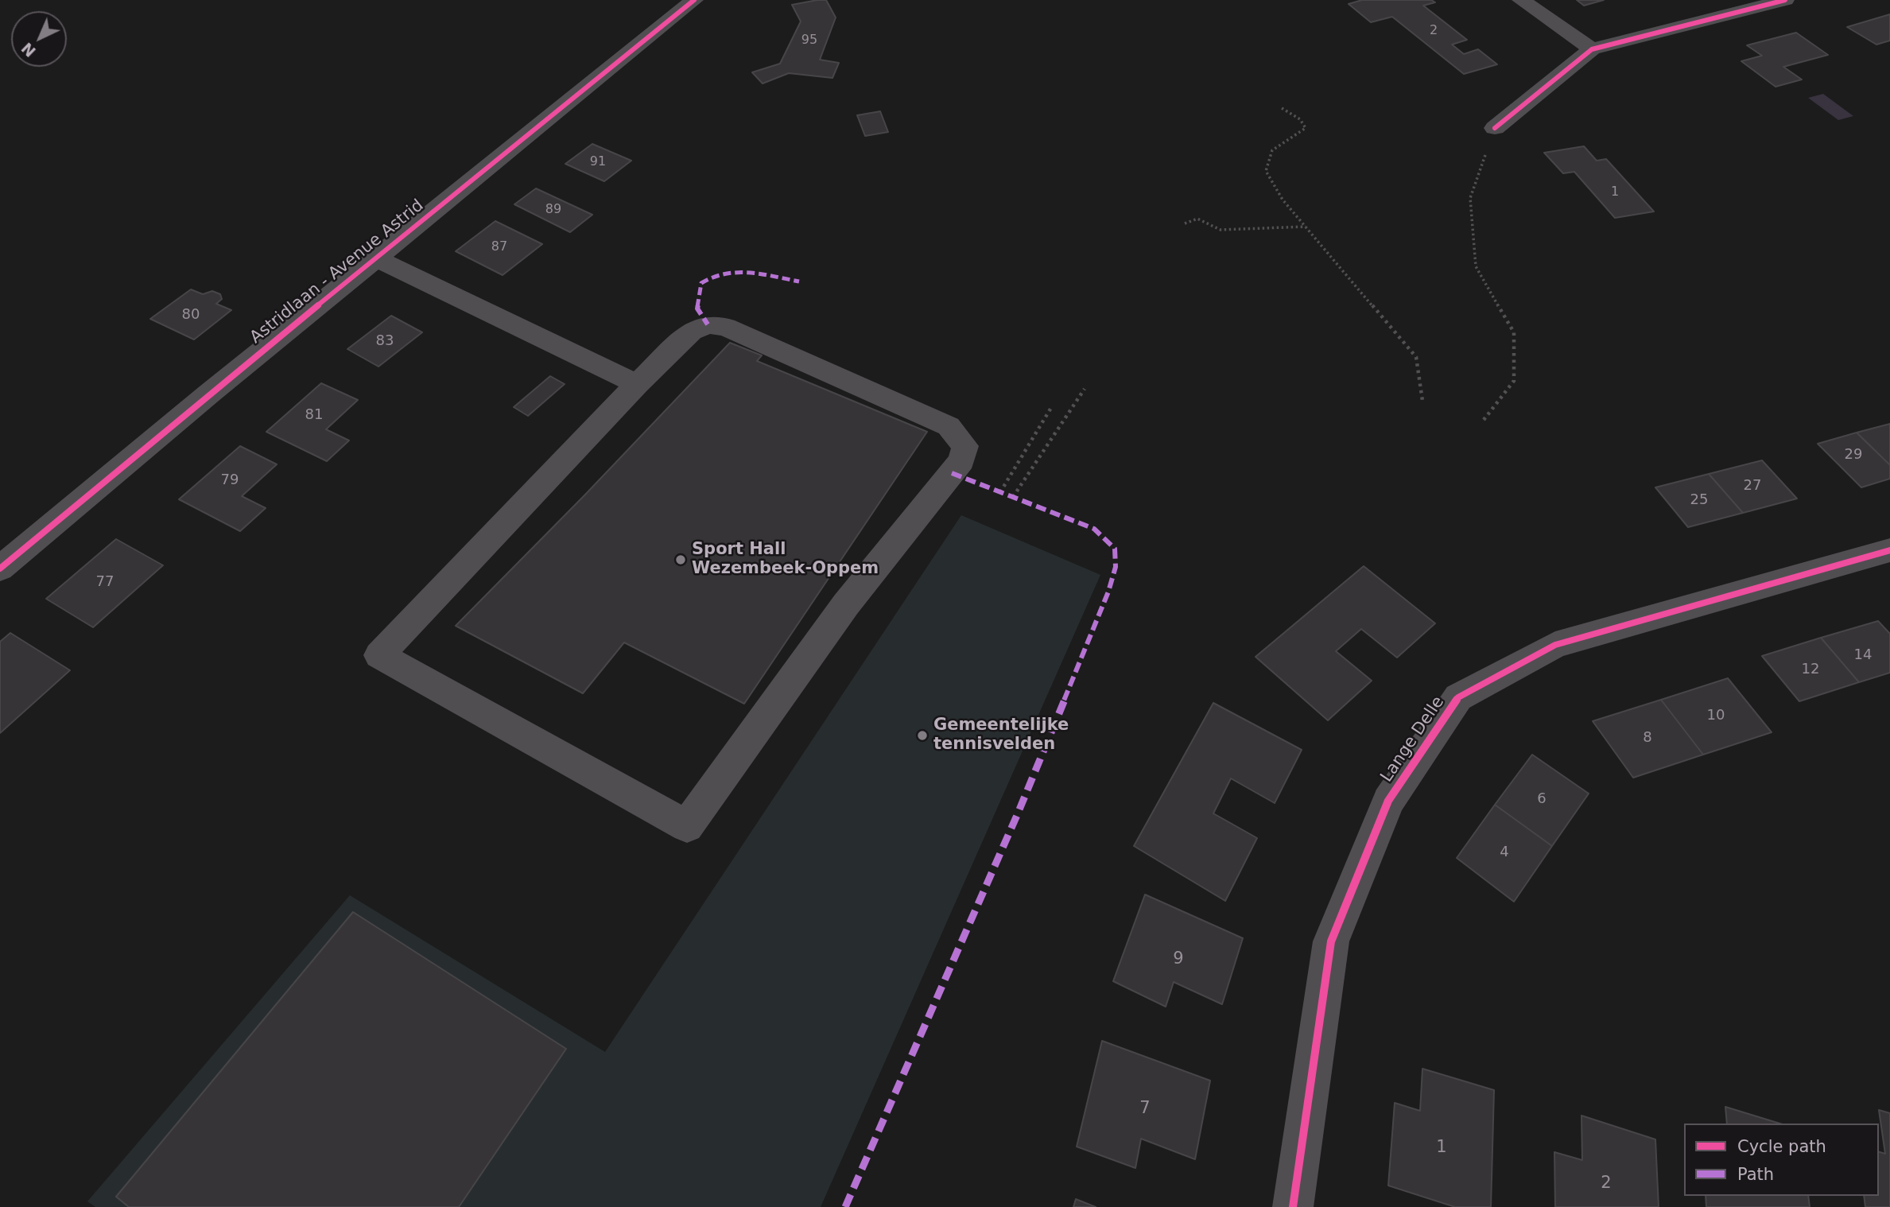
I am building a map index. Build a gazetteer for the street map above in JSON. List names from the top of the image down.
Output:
{
  "streets": {
    "street": ["Astridlaan - Avenue Astrid", "Lange Delle"]
  },
  "places": ["Sport Hall Wezembeek-Oppem", "Gemeentelijke tennisvelden"],
  "house_numbers": [
    "2",
    "95",
    "91",
    "1",
    "89",
    "87",
    "80",
    "83",
    "81",
    "29",
    "79",
    "27",
    "25",
    "77",
    "14",
    "12",
    "10",
    "8",
    "6",
    "4",
    "9",
    "7",
    "1",
    "2"
  ],
  "legend": ["Cycle path", "Path"],
  "north": "bottom left"
}
